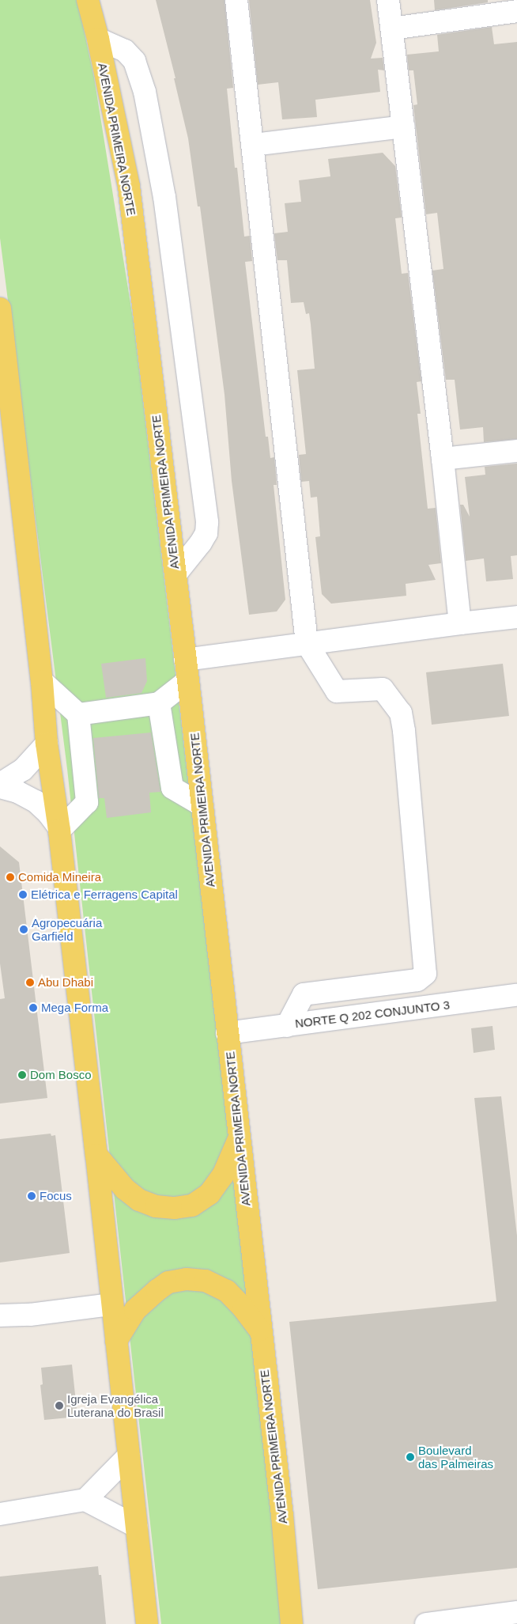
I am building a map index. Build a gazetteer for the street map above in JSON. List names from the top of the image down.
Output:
{
  "streets": {
    "main road": ["AVENIDA PRIMEIRA NORTE"],
    "street": ["NORTE Q 202 CONJUNTO 3"]
  },
  "crossings": [
    ["AVENIDA PRIMEIRA NORTE", "NORTE Q 202 CONJUNTO 3"]
  ],
  "places": [
    "Comida Mineira",
    "Elétrica e Ferragens Capital",
    "Agropecuária Garfield",
    "Abu Dhabi",
    "Mega Forma",
    "Dom Bosco",
    "Focus",
    "Igreja Evangélica Luterana do Brasil",
    "Boulevard das Palmeiras"
  ]
}
